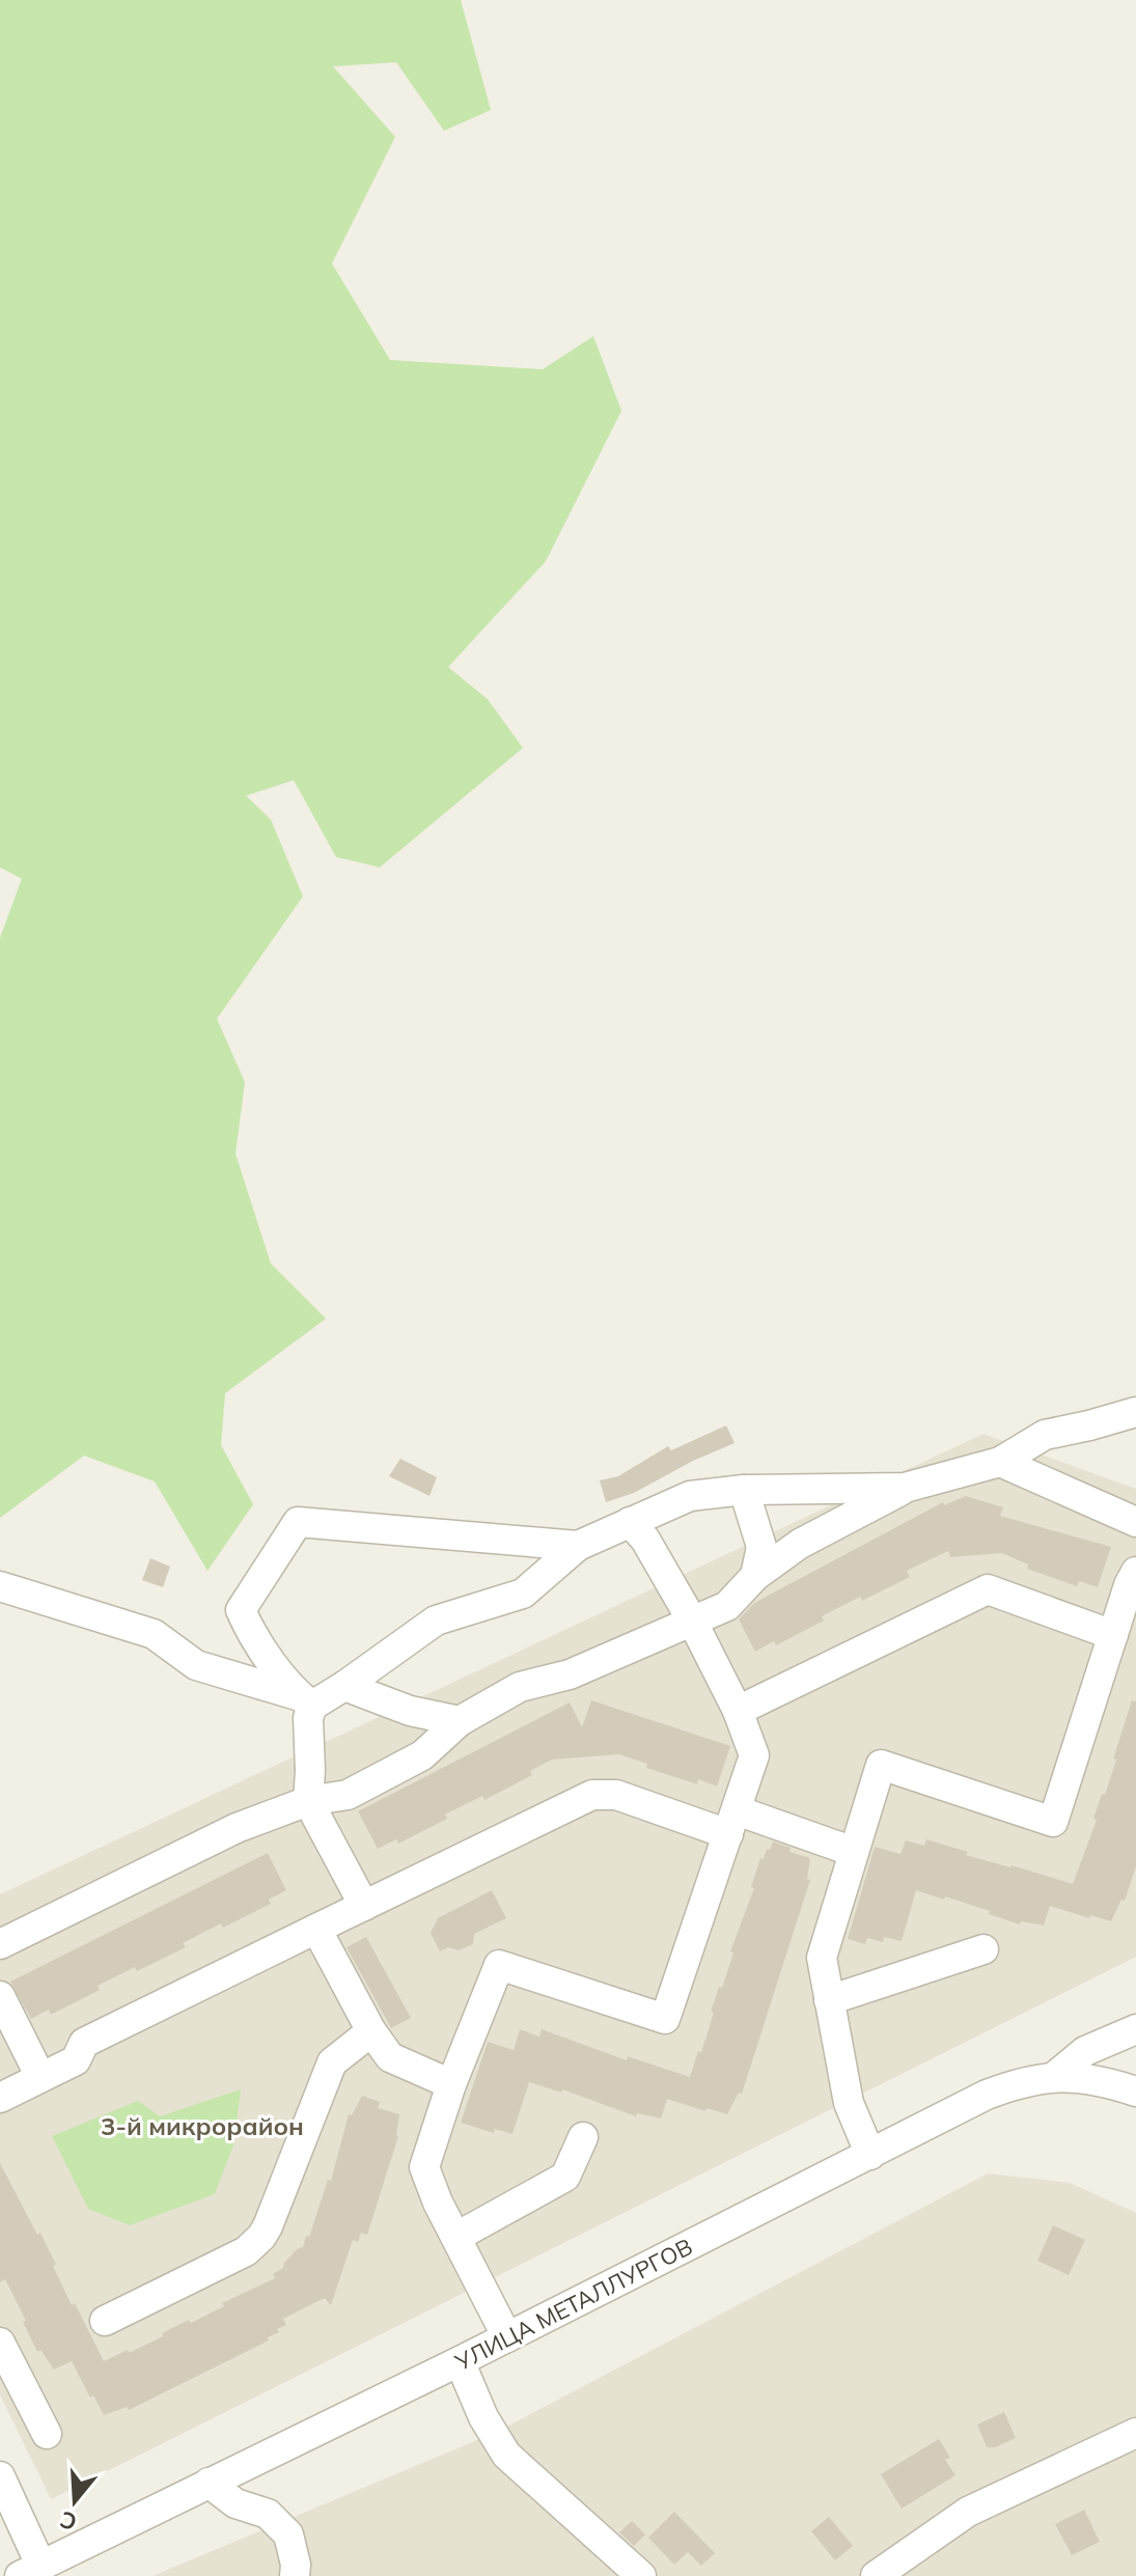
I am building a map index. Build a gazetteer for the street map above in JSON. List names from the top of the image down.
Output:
{
  "streets": {
    "street": ["УЛИЦА МЕТАЛЛУРГОВ"]
  },
  "districts": ["3-й микрорайон"],
  "north": "bottom"
}
